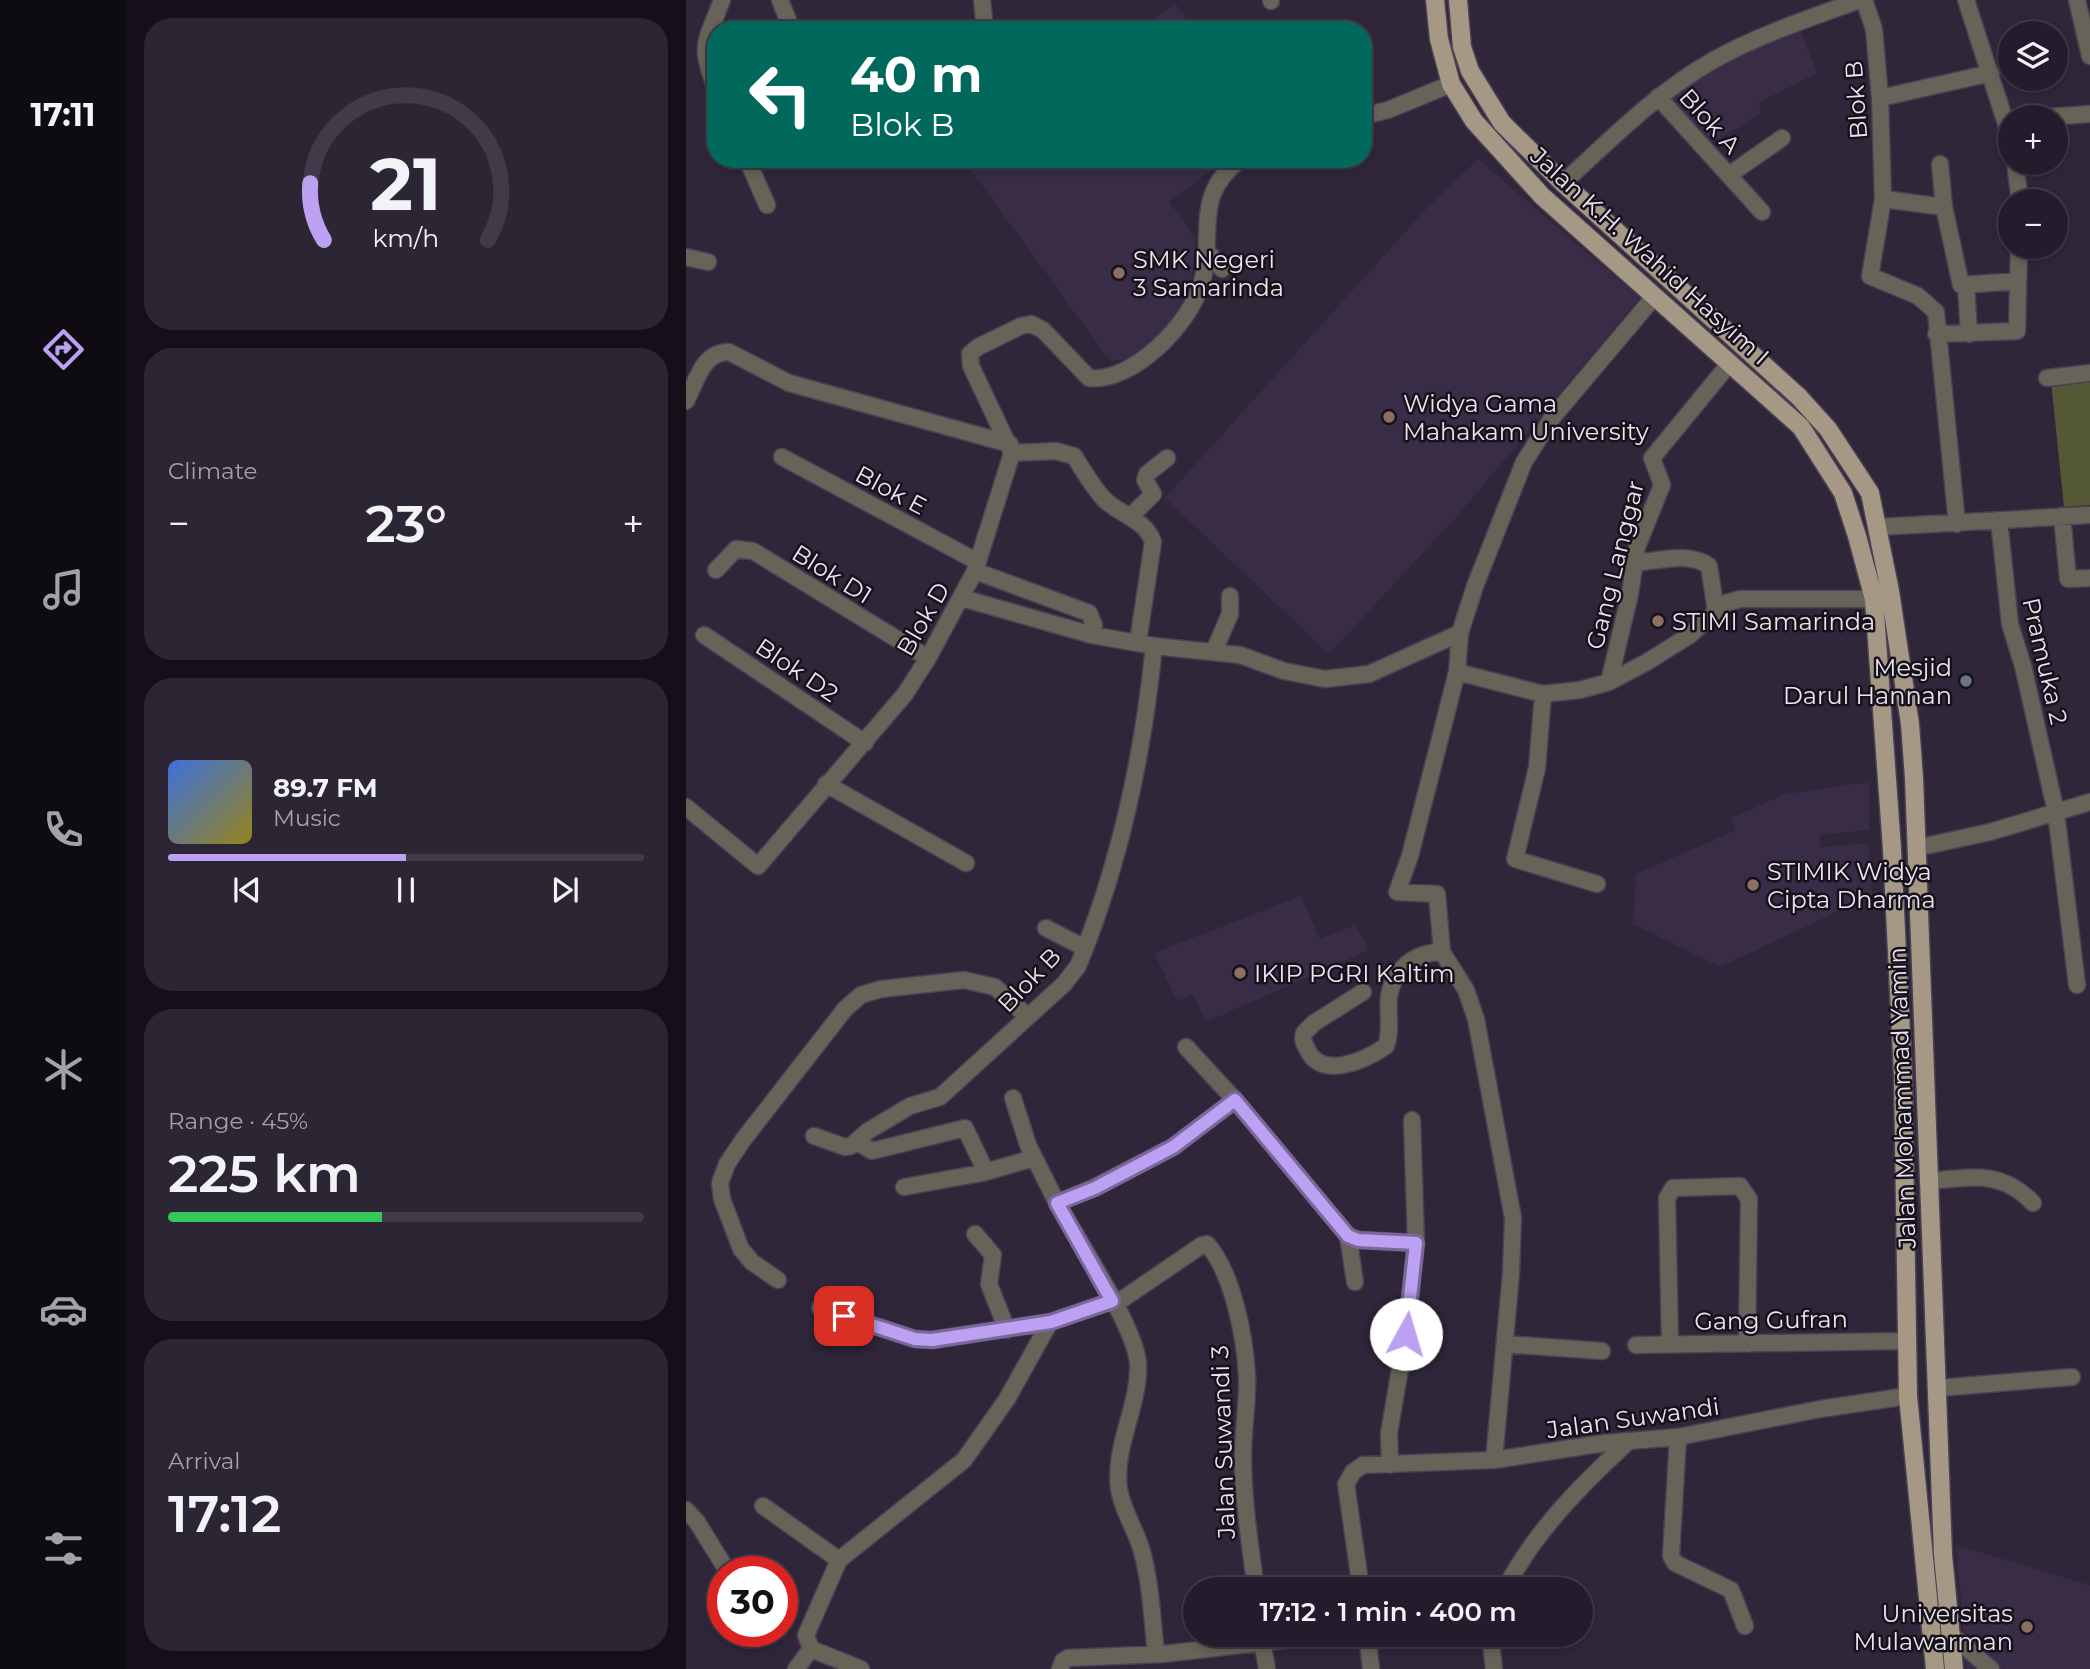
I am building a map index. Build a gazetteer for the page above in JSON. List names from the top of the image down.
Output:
{
  "streets": {
    "main road": ["Jalan K.H. Wahid Hasyim I", "Jalan Mohammad Yamin"],
    "street": [
      "Blok B",
      "Blok A",
      "Blok E",
      "Gang Langgar",
      "Blok D1",
      "Blok D",
      "Pramuka 2",
      "Blok D2",
      "Gang Gufran",
      "Jalan Suwandi",
      "Jalan Suwandi 3"
    ]
  },
  "crossings": [
    ["Blok B", "Blok D"],
    ["Jalan K.H. Wahid Hasyim I", "Gang Langgar"],
    ["Jalan K.H. Wahid Hasyim I", "Jalan Mohammad Yamin"],
    ["Blok E", "Blok D"],
    ["Blok D1", "Blok D"],
    ["Blok D", "Blok D2"],
    ["Jalan Mohammad Yamin", "Gang Gufran"],
    ["Jalan Mohammad Yamin", "Jalan Suwandi"]
  ],
  "places": [
    "SMK Negeri 3 Samarinda",
    "Widya Gama Mahakam University",
    "STIMI Samarinda",
    "Mesjid Darul Hannan",
    "STIMIK Widya Cipta Dharma",
    "IKIP PGRI Kaltim",
    "Universitas Mulawarman"
  ],
  "page": {
    "tabs": "17:11",
    "map_buttons": ["+", "−"],
    "turn": ["40 m", "Blok B"],
    "tile": [
      "Climate",
      ["Range · 45%", "225 km"],
      ["Arrival", "17:12"]
    ],
    "heat": ["−", "23°", "+"],
    "song": ["89.7 FM", "Music"],
    "limit": "30",
    "trip": "17:12 · 1 min · 400 m",
    "gauge": ["21", "km/h"]
  }
}
